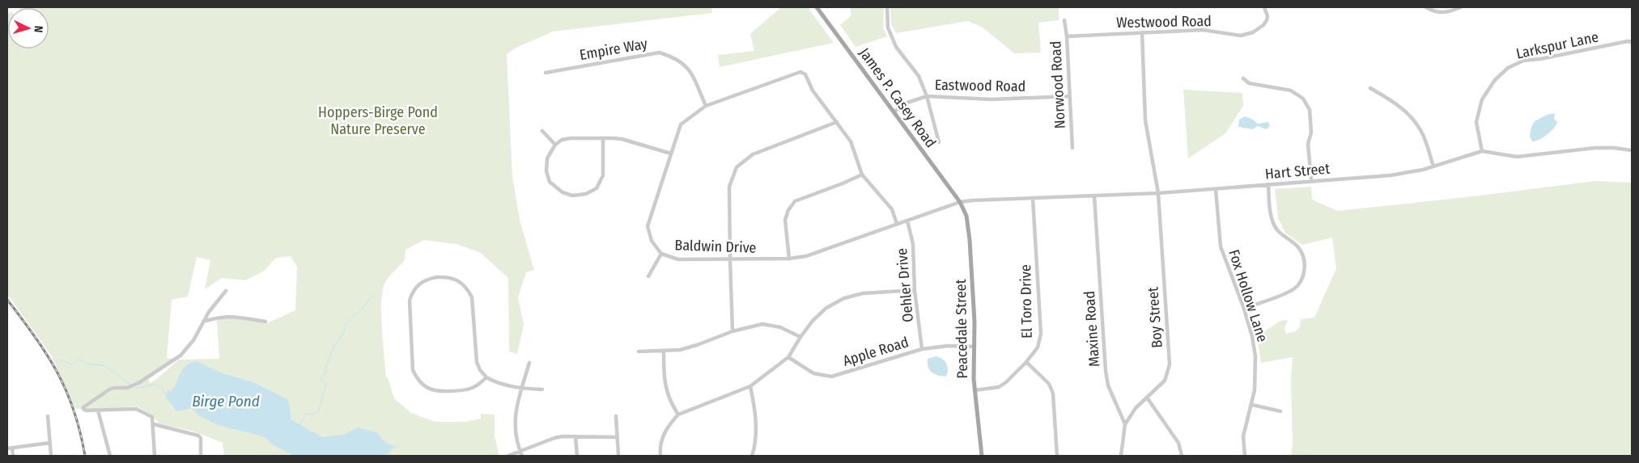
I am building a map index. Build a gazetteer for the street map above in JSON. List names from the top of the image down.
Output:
{
  "streets": {
    "main road": ["James P. Casey Road", "Peacedale Street"],
    "street": [
      "Westwood Road",
      "Larkspur Lane",
      "Empire Way",
      "Norwood Road",
      "Eastwood Road",
      "Hart Street",
      "Baldwin Drive",
      "Oehler Drive",
      "Fox Hollow Lane",
      "El Toro Drive",
      "Boy Street",
      "Maxine Road",
      "Apple Road"
    ]
  },
  "crossings": [
    ["Westwood Road", "Norwood Road"],
    ["Westwood Road", "Boy Street"],
    ["Larkspur Lane", "Hart Street"],
    ["Empire Way", "Baldwin Drive"],
    ["Norwood Road", "Eastwood Road"],
    ["Eastwood Road", "James P. Casey Road"],
    ["James P. Casey Road", "Hart Street"],
    ["James P. Casey Road", "Baldwin Drive"],
    ["James P. Casey Road", "Peacedale Street"],
    ["Hart Street", "Baldwin Drive"],
    ["Hart Street", "Fox Hollow Lane"],
    ["Hart Street", "El Toro Drive"],
    ["Hart Street", "Boy Street"],
    ["Hart Street", "Peacedale Street"],
    ["Hart Street", "Maxine Road"],
    ["Baldwin Drive", "Oehler Drive"],
    ["Baldwin Drive", "Peacedale Street"],
    ["Oehler Drive", "Apple Road"],
    ["El Toro Drive", "Peacedale Street"],
    ["Boy Street", "Maxine Road"],
    ["Peacedale Street", "Apple Road"]
  ],
  "water": ["Birge Pond"],
  "parks": ["Hoppers-Birge Pond Nature Preserve"],
  "north": "right"
}
